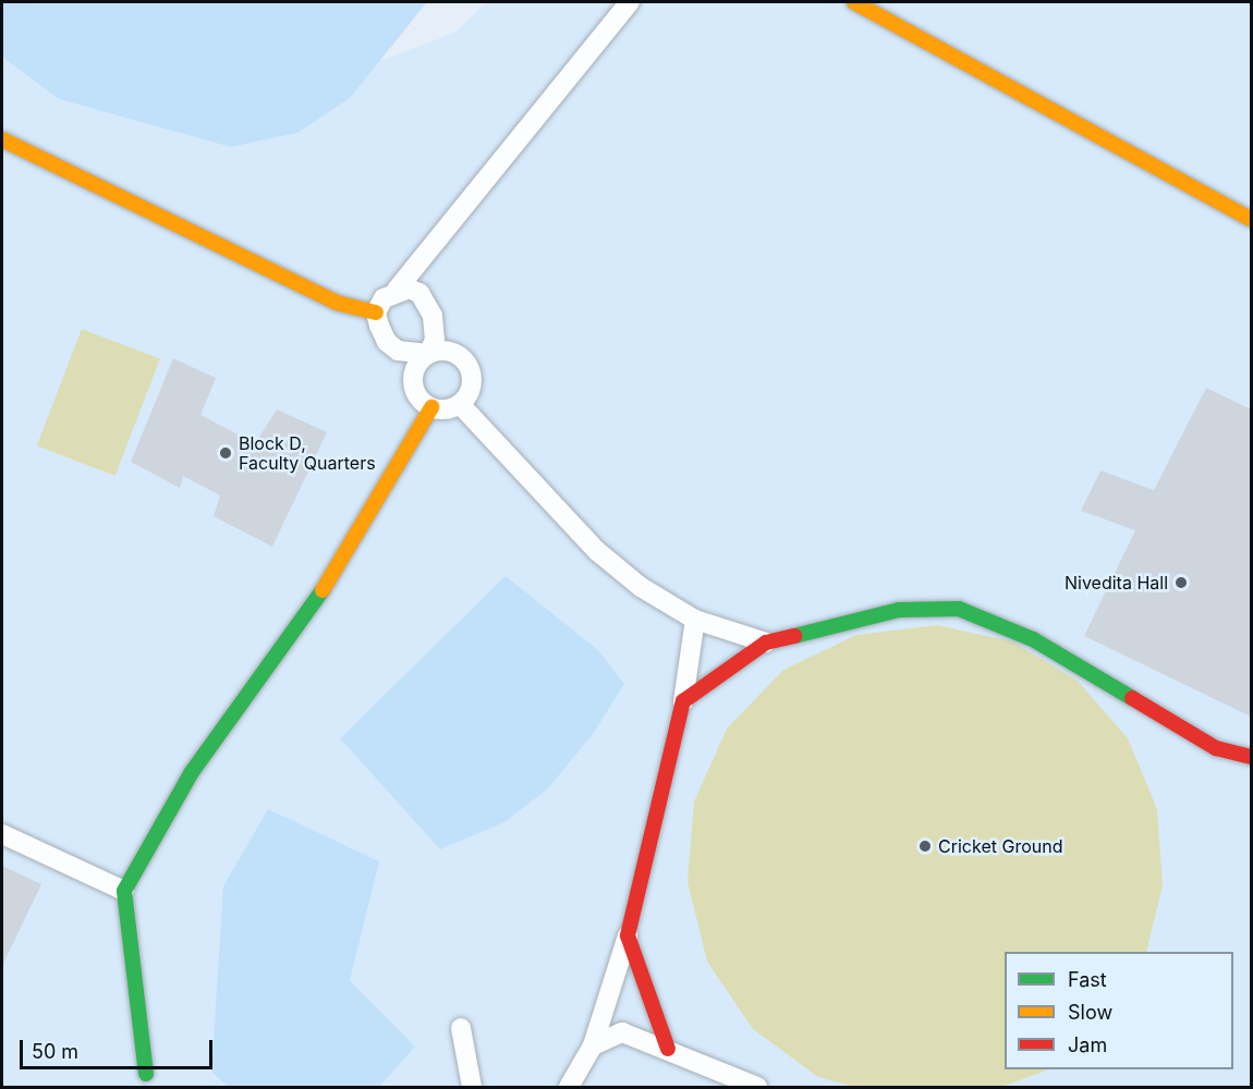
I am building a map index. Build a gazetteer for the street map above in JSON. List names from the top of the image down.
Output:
{
  "places": ["Block D, Faculty Quarters", "Nivedita Hall", "Cricket Ground"],
  "legend": ["Fast", "Slow", "Jam"],
  "scale_bar": "50 m"
}
